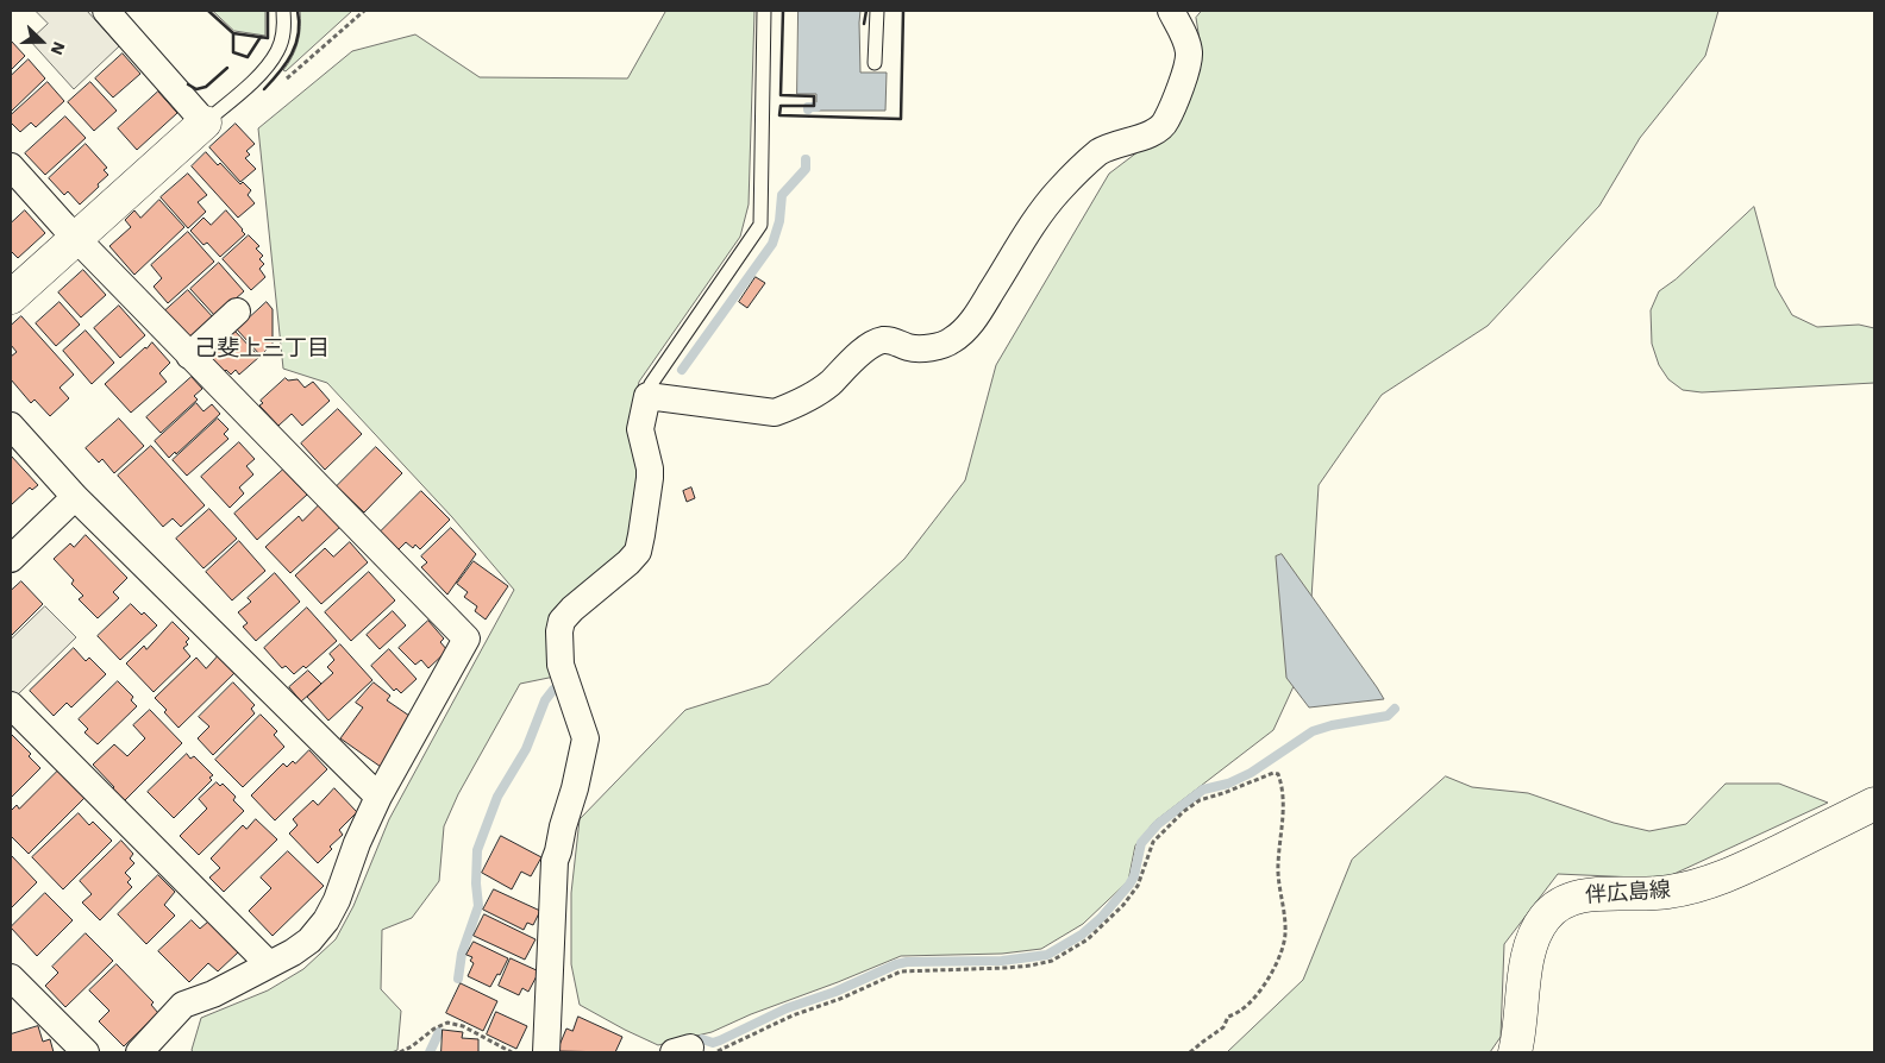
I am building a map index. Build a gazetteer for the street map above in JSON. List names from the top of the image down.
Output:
{
  "streets": {
    "main road": ["伴広島線"]
  },
  "districts": ["己斐上三丁目"],
  "north": "right"
}
